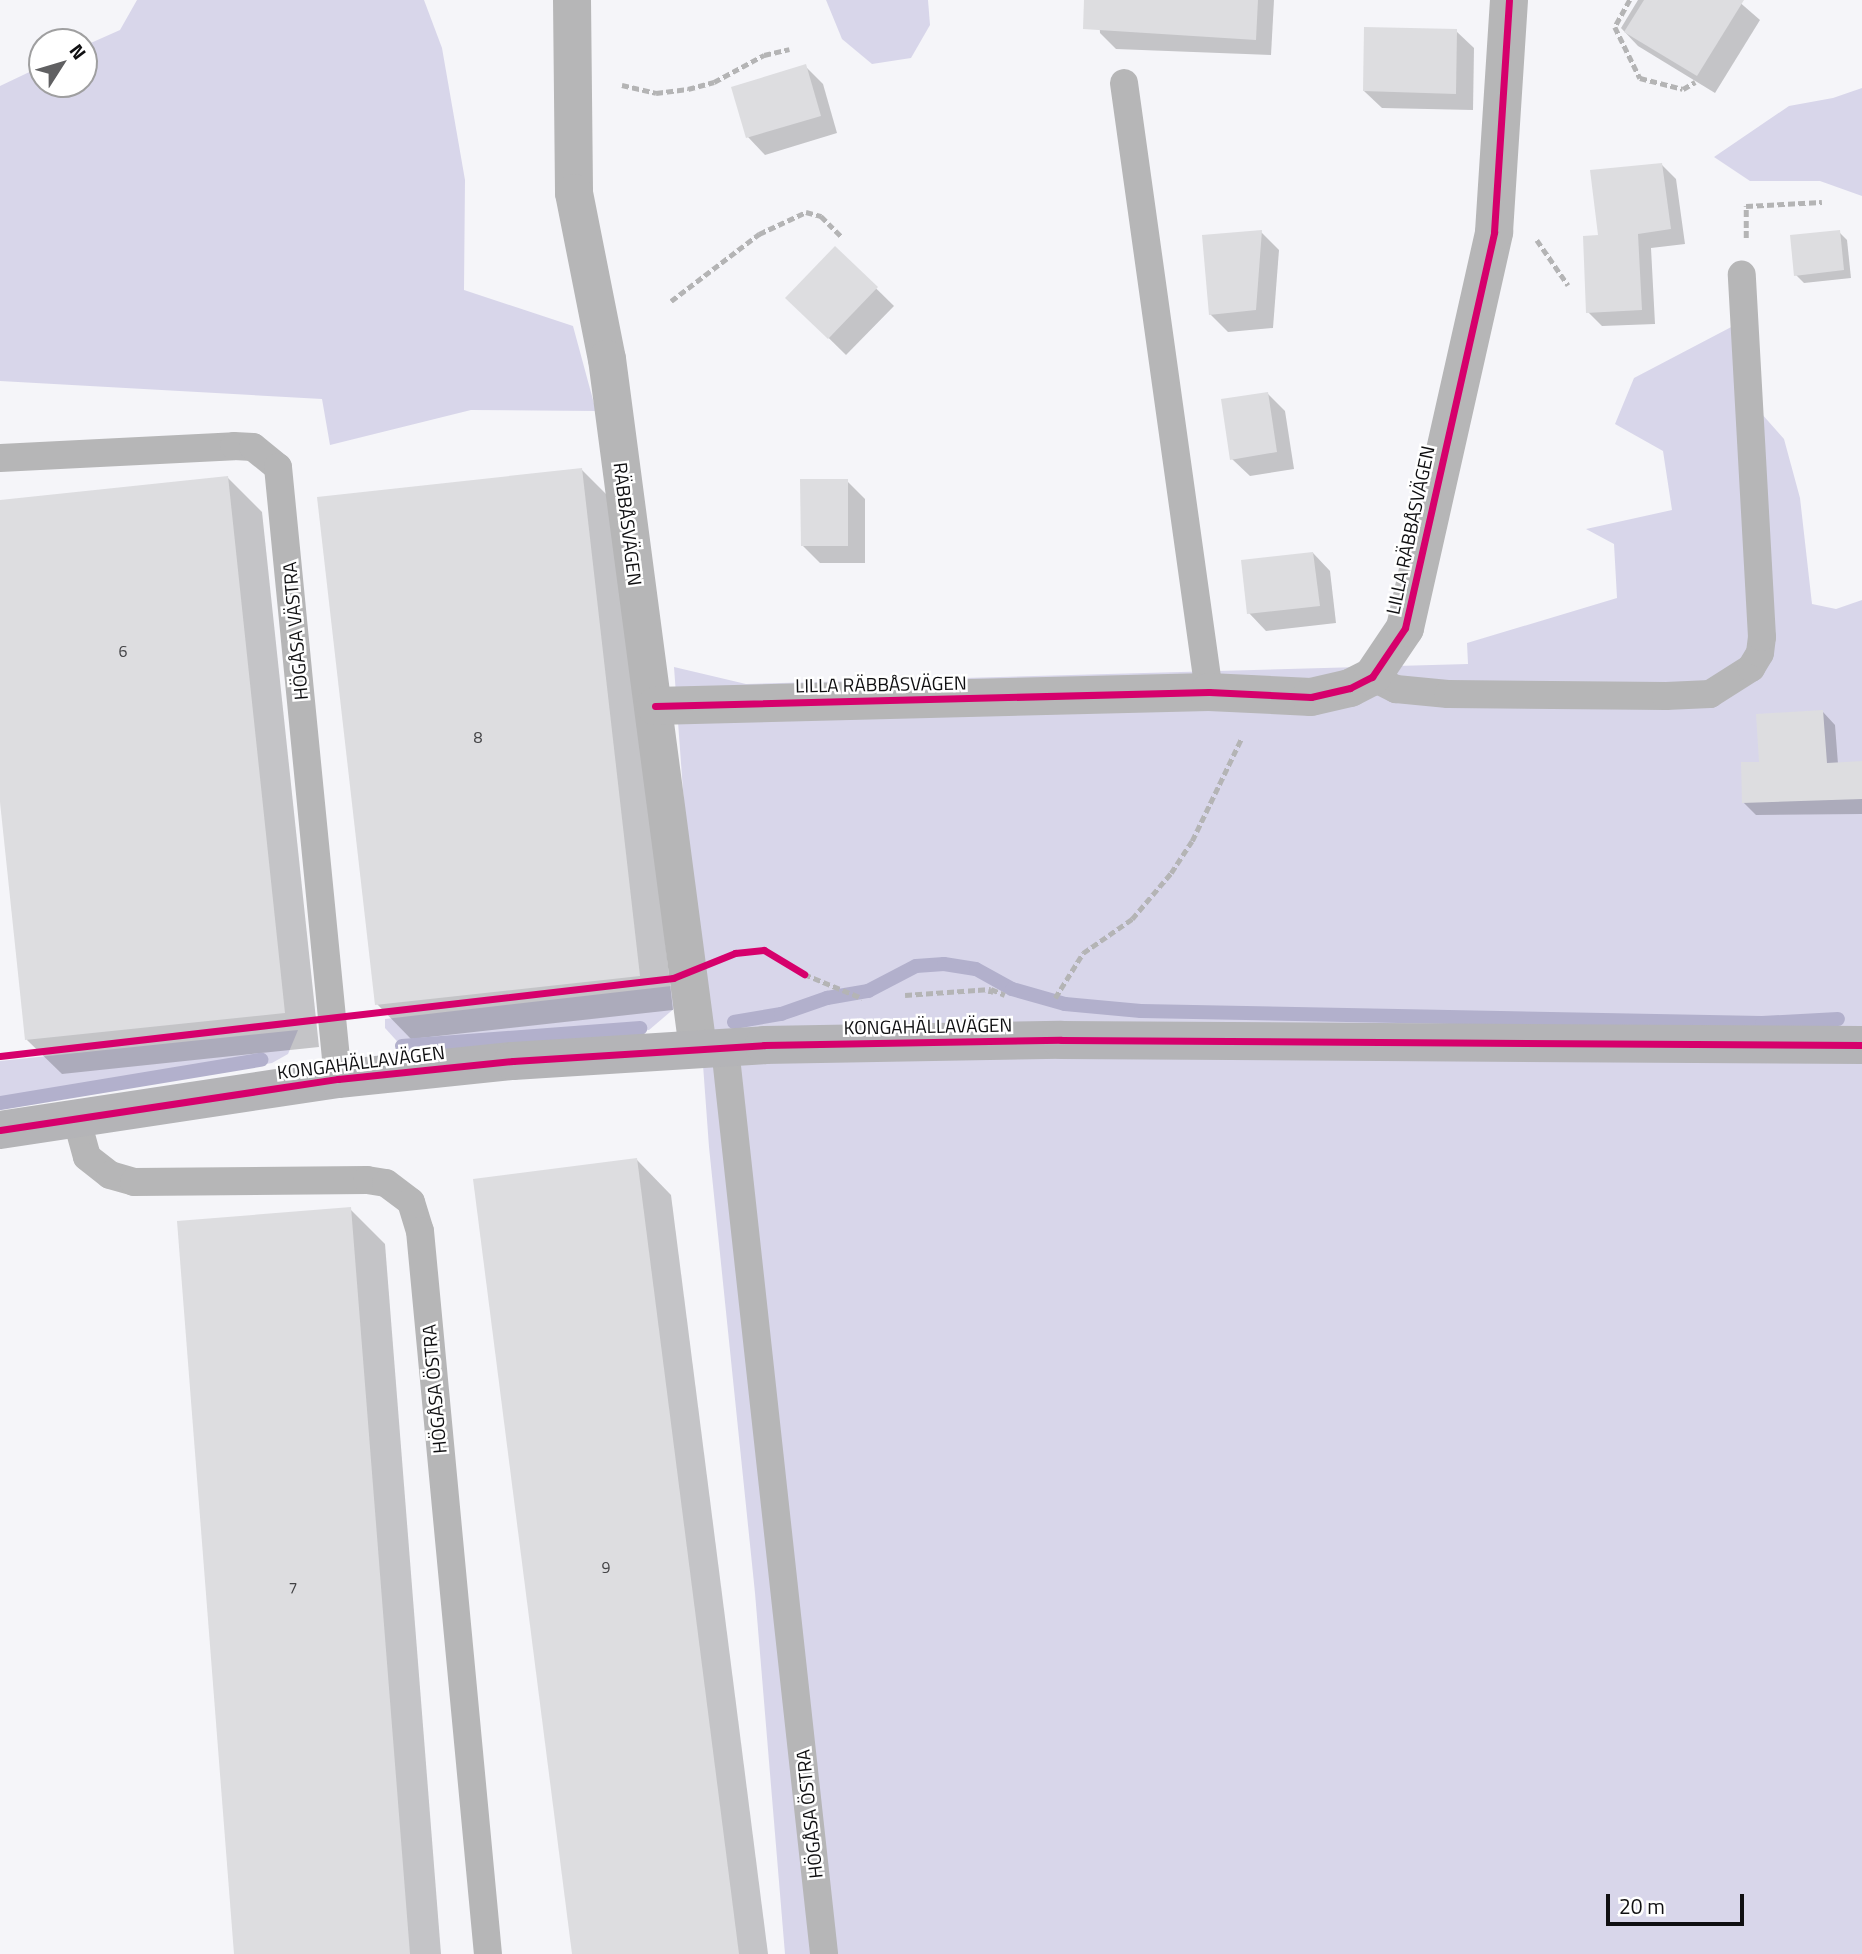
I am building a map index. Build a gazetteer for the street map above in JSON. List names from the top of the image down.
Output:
{
  "streets": {
    "street": ["RÄBBÅSVÄGEN", "LILLA RÄBBÅSVÄGEN", "KONGAHÄLLAVÄGEN"],
    "lane": ["HÖGÅSA VÄSTRA", "HÖGÅSA ÖSTRA"]
  },
  "crossings": [
    ["RÄBBÅSVÄGEN", "LILLA RÄBBÅSVÄGEN"],
    ["RÄBBÅSVÄGEN", "KONGAHÄLLAVÄGEN"],
    ["RÄBBÅSVÄGEN", "HÖGÅSA ÖSTRA"],
    ["HÖGÅSA VÄSTRA", "KONGAHÄLLAVÄGEN"],
    ["KONGAHÄLLAVÄGEN", "HÖGÅSA ÖSTRA"]
  ],
  "house_numbers": [
    "6",
    "8",
    "9",
    "7"
  ],
  "scale_bar": "20 m",
  "north": "top right"
}
